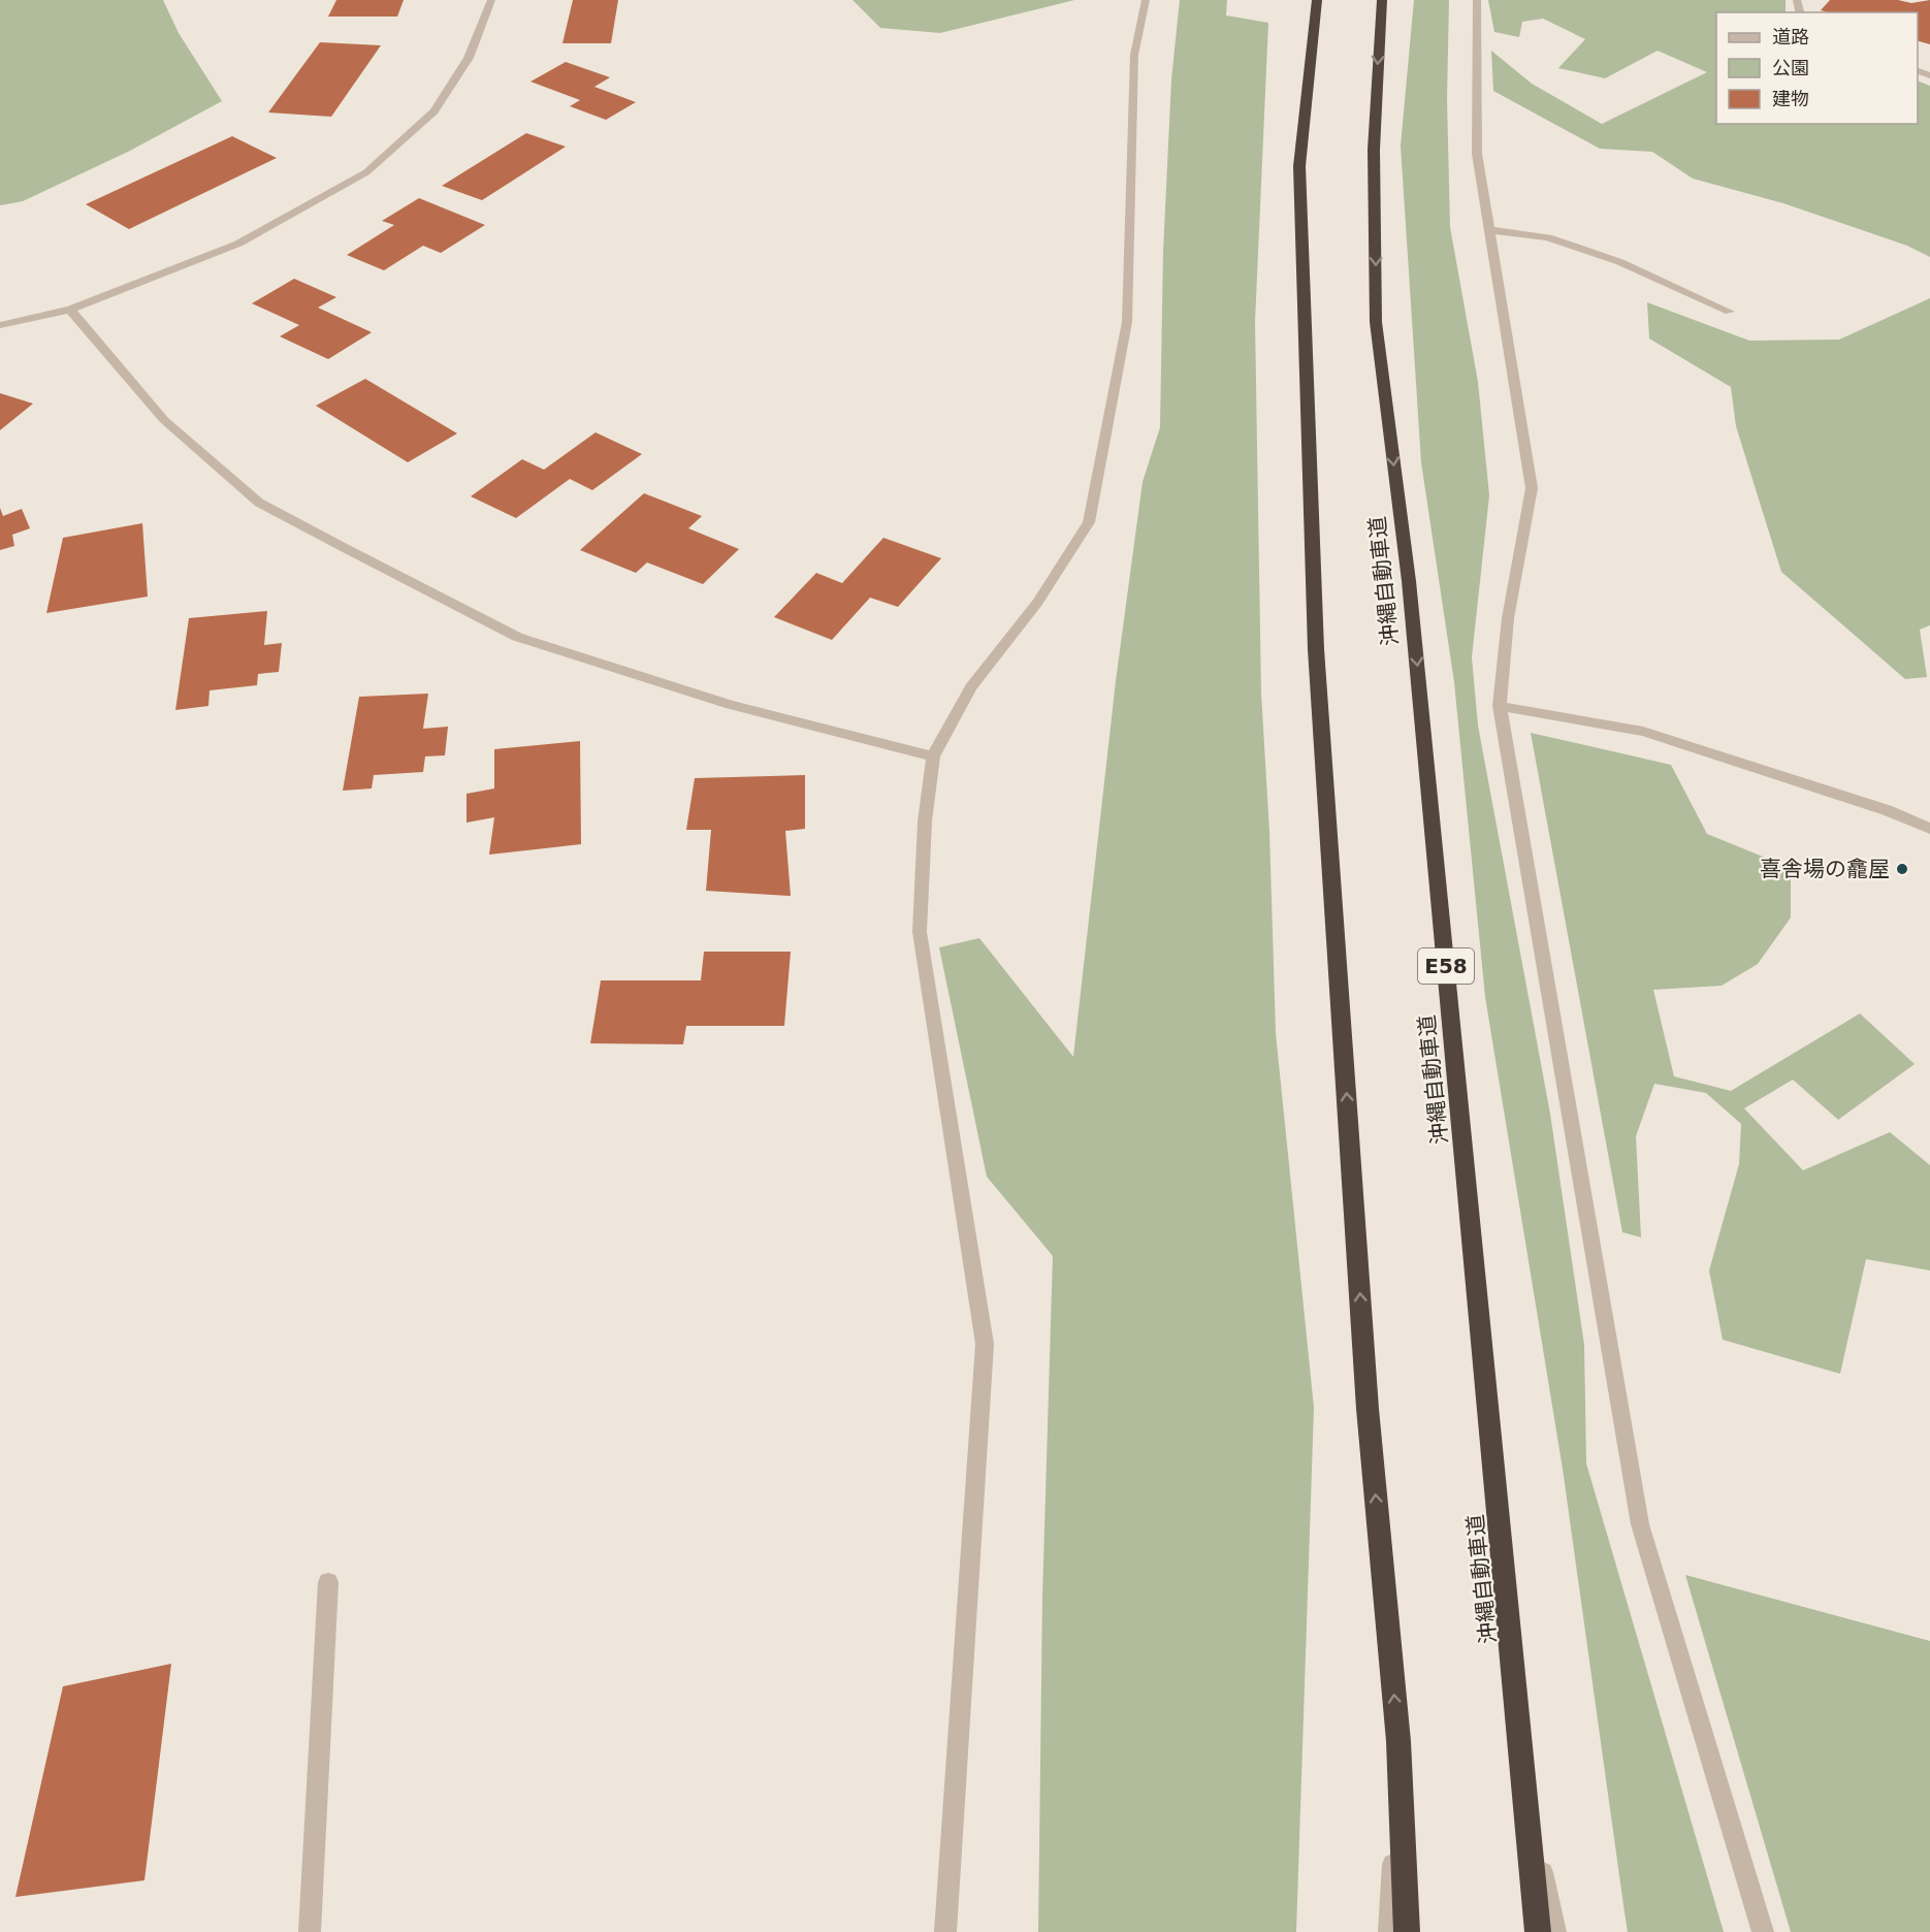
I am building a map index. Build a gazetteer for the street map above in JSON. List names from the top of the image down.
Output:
{
  "streets": {
    "highway": ["沖縄自動車道", "E58"]
  },
  "places": ["喜舎場の龕屋"],
  "legend": ["道路", "公園", "建物"]
}
